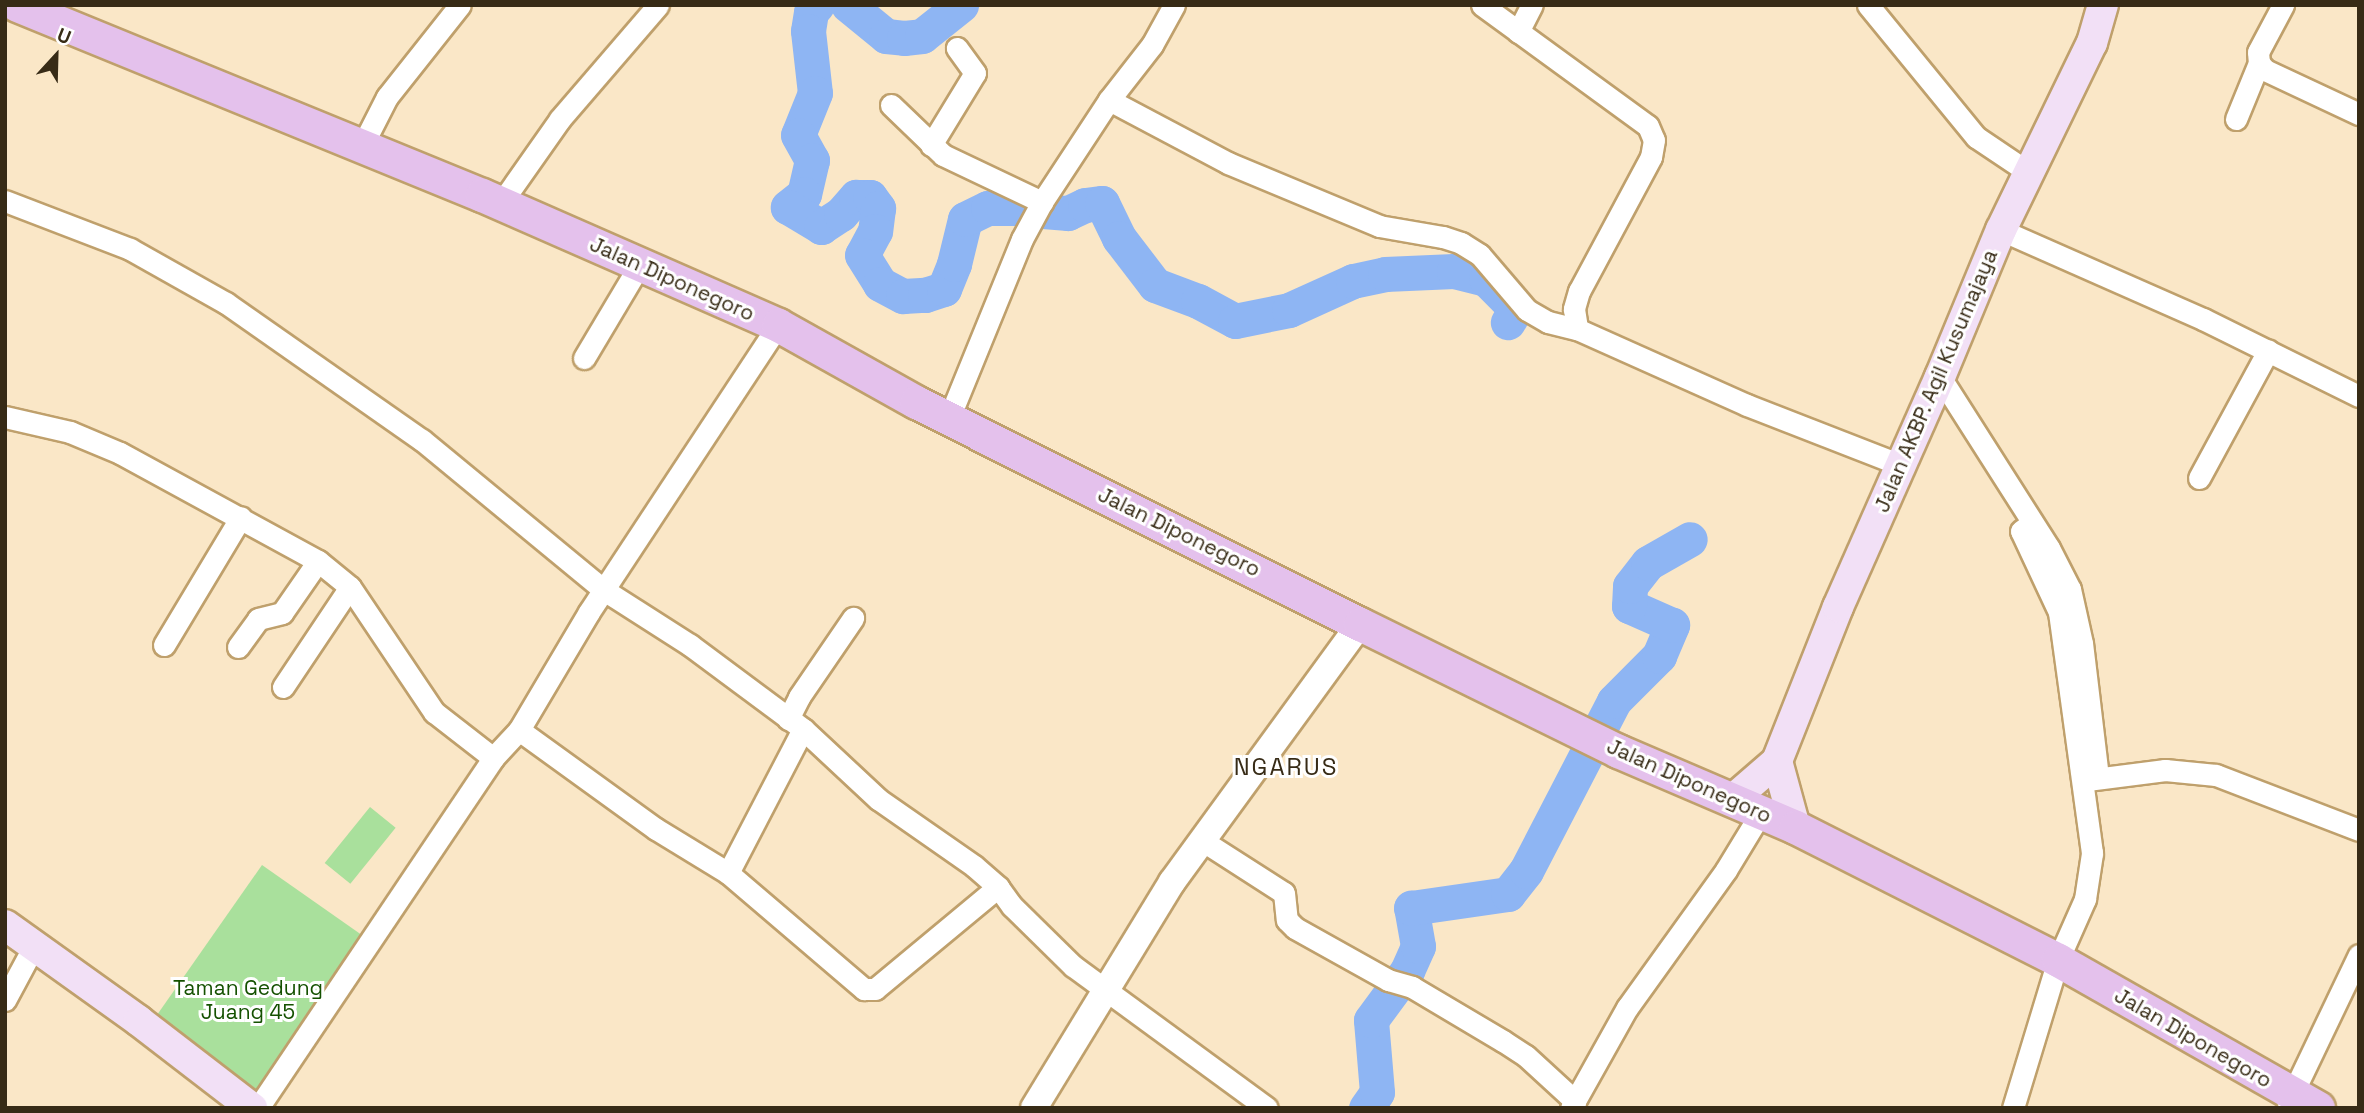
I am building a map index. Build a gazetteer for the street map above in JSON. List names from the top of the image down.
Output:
{
  "streets": {
    "main road": ["Jalan Diponegoro", "Jalan AKBP. Agil Kusumajaya"]
  },
  "crossings": [
    ["Jalan Diponegoro", "Jalan AKBP. Agil Kusumajaya"]
  ],
  "districts": ["NGARUS"],
  "parks": ["Taman Gedung Juang 45"],
  "north": "top"
}
